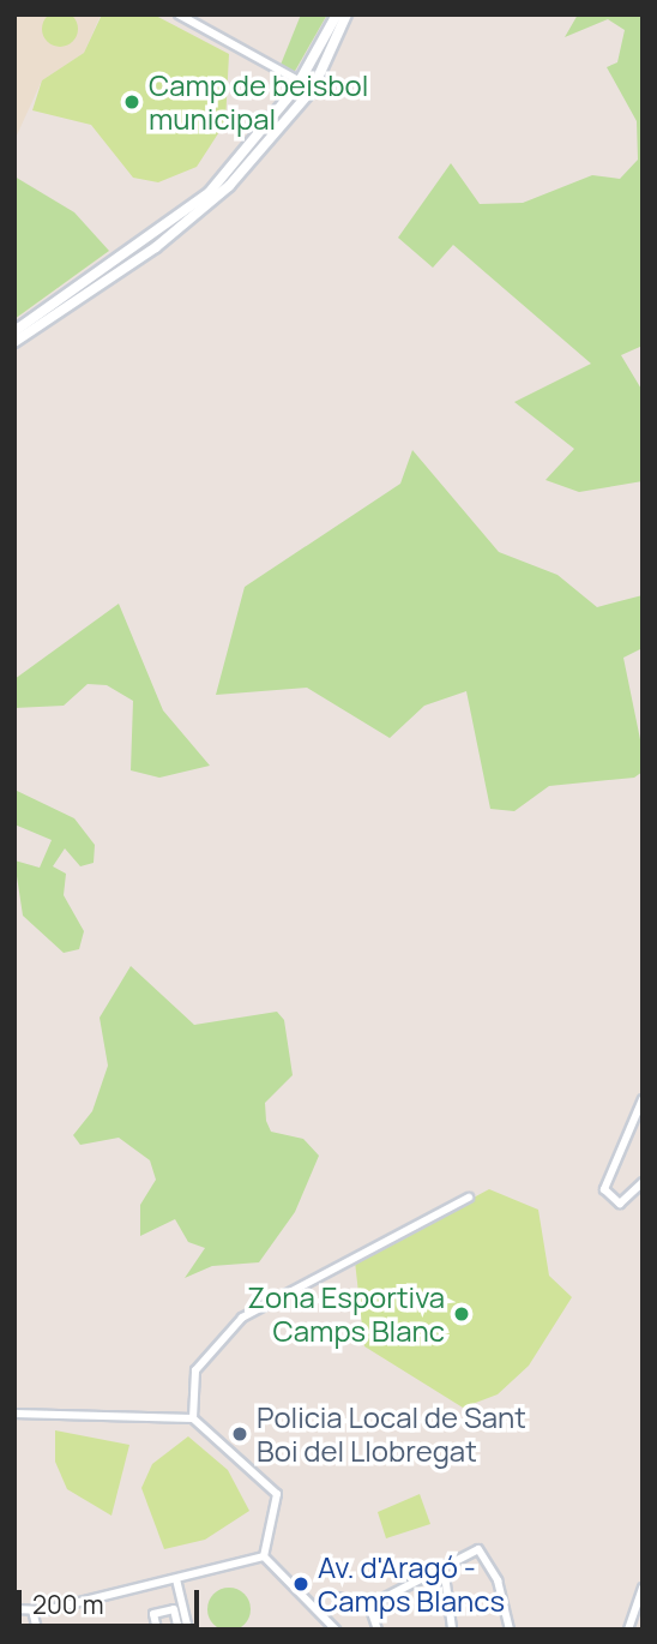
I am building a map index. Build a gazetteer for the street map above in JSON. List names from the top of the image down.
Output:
{
  "places": [
    "Camp de beisbol municipal",
    "Zona Esportiva Camps Blanc",
    "Policia Local de Sant Boi del Llobregat",
    "Av. d'Aragó - Camps Blancs"
  ],
  "scale_bar": "200 m"
}
